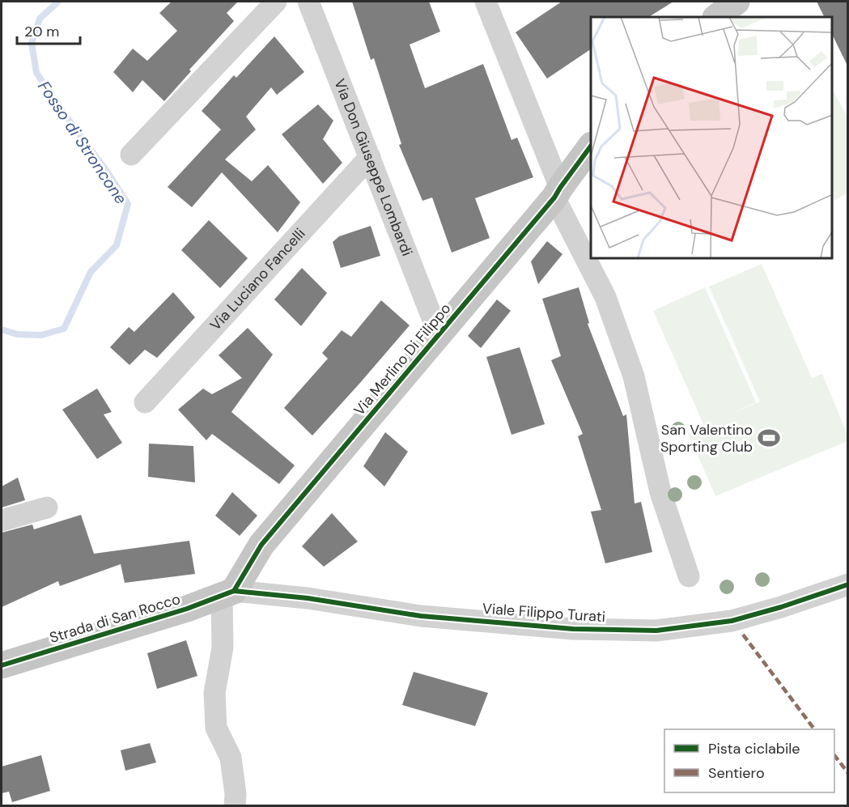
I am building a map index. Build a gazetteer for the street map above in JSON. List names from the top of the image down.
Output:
{
  "streets": {
    "main road": ["Via Merlino Di Filippo", "Strada di San Rocco"],
    "street": ["Via Don Giuseppe Lombardi", "Via Luciano Fancelli", "Viale Filippo Turati"]
  },
  "crossings": [
    ["Via Don Giuseppe Lombardi", "Via Luciano Fancelli"],
    ["Via Don Giuseppe Lombardi", "Via Merlino Di Filippo"],
    ["Via Merlino Di Filippo", "Viale Filippo Turati"],
    ["Via Merlino Di Filippo", "Strada di San Rocco"],
    ["Viale Filippo Turati", "Strada di San Rocco"]
  ],
  "water": ["Fosso di Stroncone"],
  "places": {
    "sports": ["San Valentino Sporting Club"]
  },
  "legend": ["Pista ciclabile", "Sentiero"],
  "scale_bar": "20 m"
}
